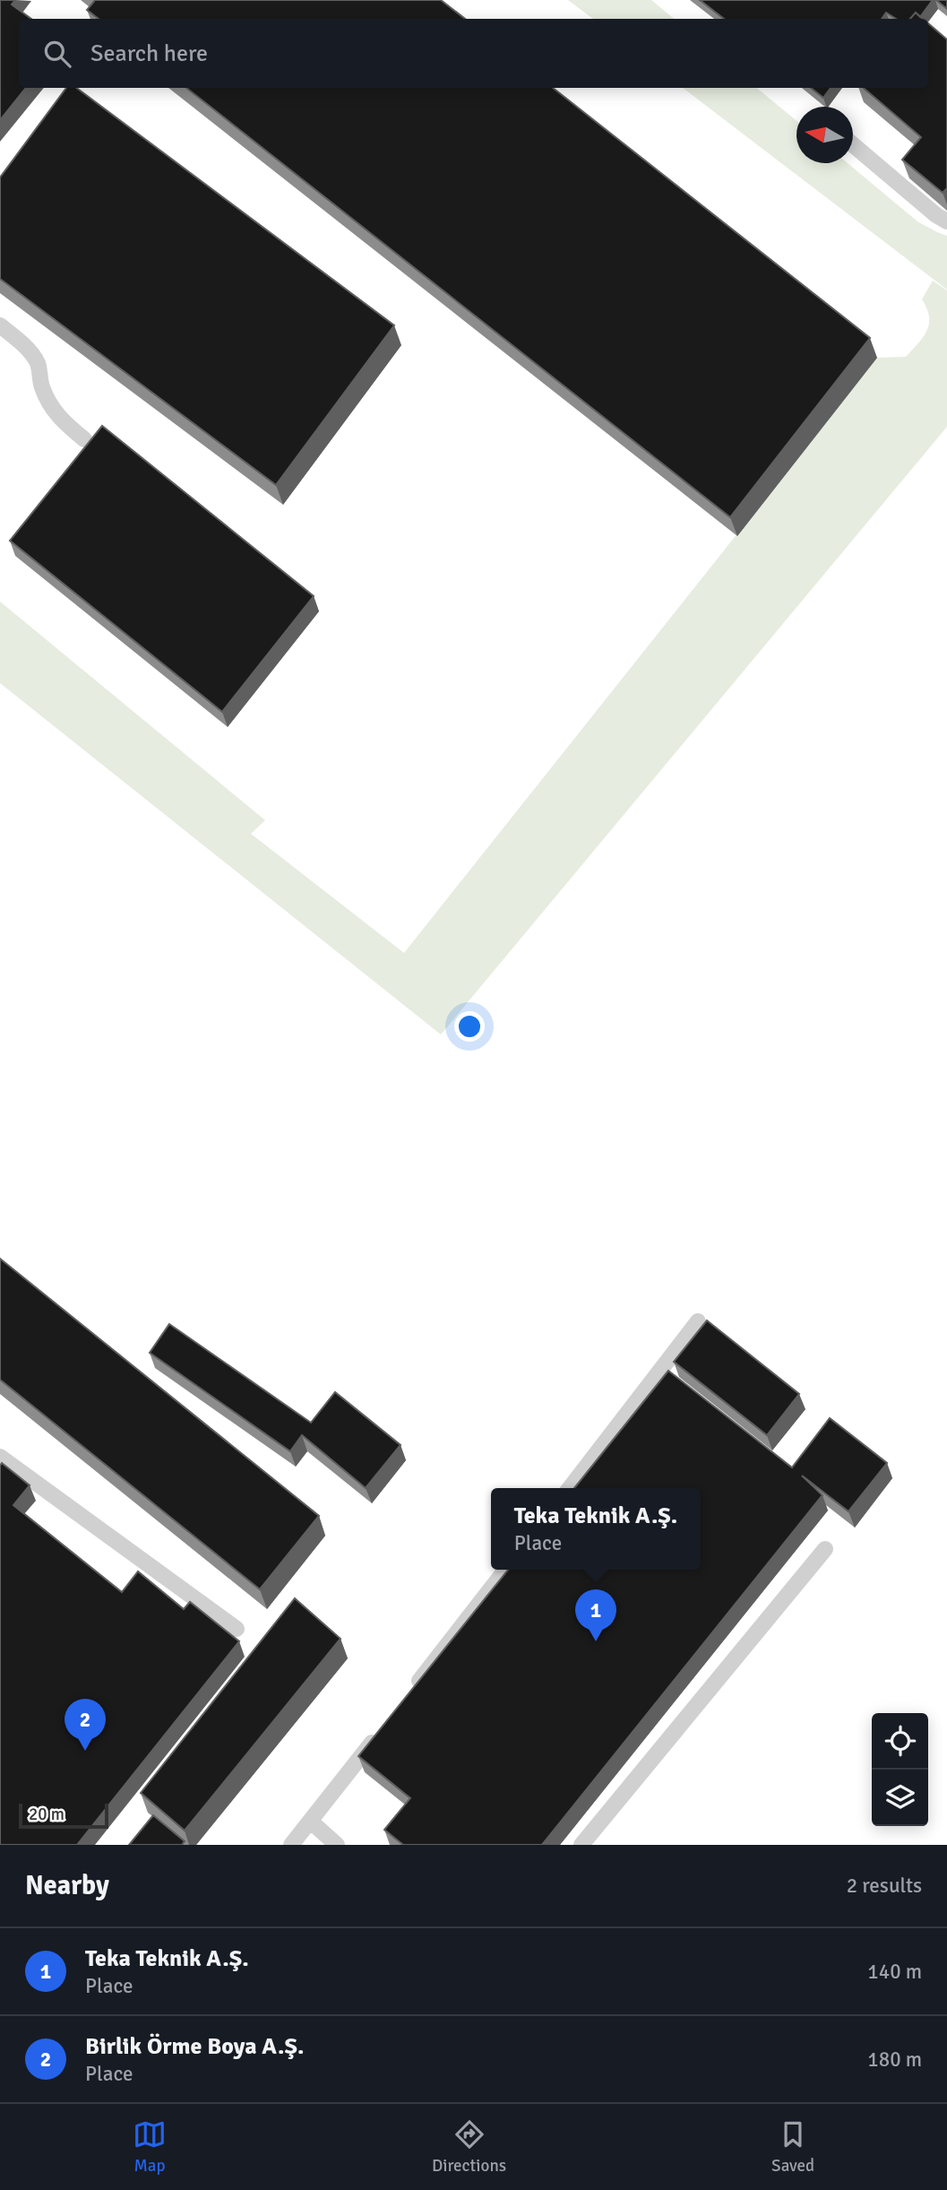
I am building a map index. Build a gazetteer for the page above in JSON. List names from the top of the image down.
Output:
{
  "scale_bar": "20 m",
  "north": "left",
  "page": {
    "search": "Search here",
    "popup": ["Teka Teknik A.Ş.", "Place"],
    "pins": ["1", "2"],
    "scale": "20 m",
    "heading": ["Nearby", "2 results"],
    "list": [
      {
        "mark": "1",
        "name": "Teka Teknik A.Ş.",
        "note": "Place",
        "value": "140 m"
      },
      {
        "mark": "2",
        "name": "Birlik Örme Boya A.Ş.",
        "note": "Place",
        "value": "180 m"
      }
    ],
    "nav": ["Map", "Directions", "Saved"]
  }
}
